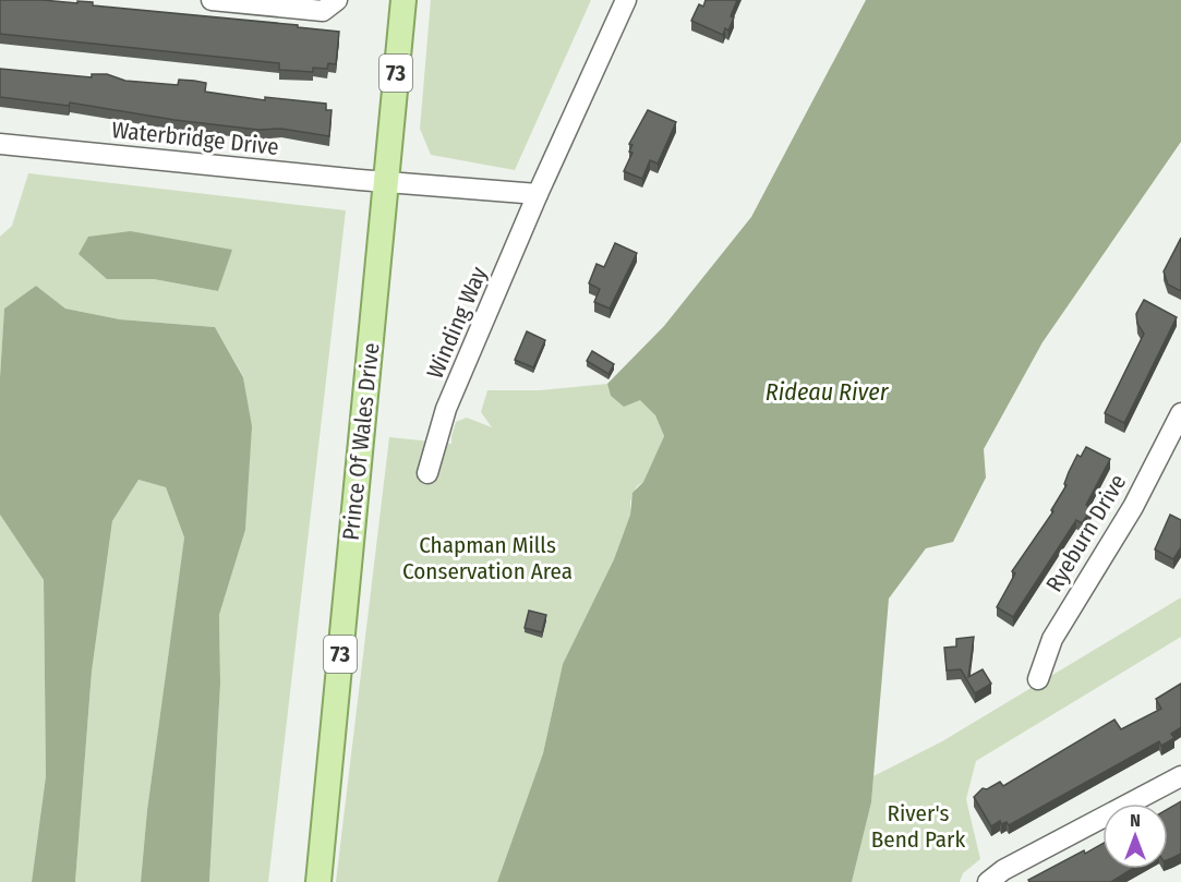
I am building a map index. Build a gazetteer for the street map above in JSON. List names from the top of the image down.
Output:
{
  "streets": {
    "main road": ["73", "Prince Of Wales Drive"],
    "street": ["Waterbridge Drive", "Winding Way", "Ryeburn Drive"]
  },
  "crossings": [
    ["Waterbridge Drive", "Prince Of Wales Drive"]
  ],
  "water": ["Rideau River"],
  "parks": ["Chapman Mills Conservation Area", "River's Bend Park"],
  "north": "top"
}
